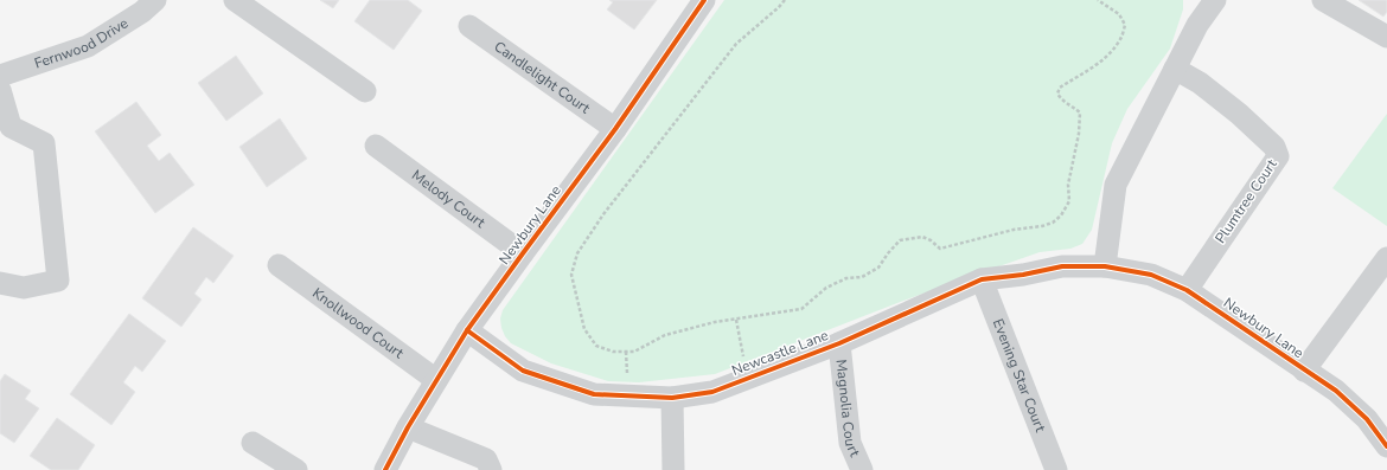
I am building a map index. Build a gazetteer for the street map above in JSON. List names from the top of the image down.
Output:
{
  "streets": {
    "street": [
      "Fernwood Drive",
      "Candlelight Court",
      "Melody Court",
      "Plumtree Court",
      "Newbury Lane",
      "Knollwood Court",
      "Newcastle Lane",
      "Evening Star Court",
      "Magnolia Court"
    ]
  },
  "crossings": [
    ["Candlelight Court", "Newbury Lane"],
    ["Melody Court", "Newbury Lane"],
    ["Plumtree Court", "Newbury Lane"],
    ["Newbury Lane", "Knollwood Court"],
    ["Newbury Lane", "Newcastle Lane"],
    ["Newcastle Lane", "Evening Star Court"],
    ["Newcastle Lane", "Magnolia Court"]
  ]
}
